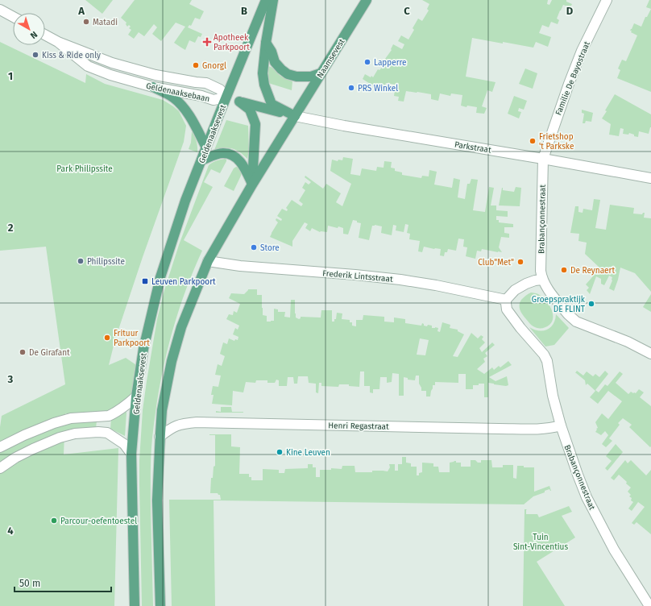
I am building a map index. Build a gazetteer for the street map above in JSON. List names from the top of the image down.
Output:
{
  "streets": {
    "main road": ["Naamsevest", "Geldenaaksevest"],
    "street": [
      "Familie De Bayostraat",
      "Geldenaaksebaan",
      "Parkstraat",
      "Brabançonnestraat",
      "Frederik Lintsstraat",
      "Henri Regastraat"
    ]
  },
  "crossings": [
    ["Naamsevest", "Parkstraat"],
    ["Familie De Bayostraat", "Parkstraat"],
    ["Familie De Bayostraat", "Brabançonnestraat"],
    ["Geldenaaksebaan", "Geldenaaksevest"],
    ["Parkstraat", "Brabançonnestraat"],
    ["Brabançonnestraat", "Frederik Lintsstraat"],
    ["Brabançonnestraat", "Henri Regastraat"]
  ],
  "parks": ["Park Philipssite", "Tuin Sint-Vincentius"],
  "places": {
    "other": [
      "Matadi",
      "Kiss & Ride only",
      "Lapperre",
      "Gnorgl",
      "PRS Winkel",
      "Frietshop 't Parkske",
      "Store",
      "Philipssite",
      "Club\"Met\"",
      "De Reynaert",
      "Groepspraktijk DE FLINT",
      "Frituur Parkpoort",
      "De Girafant",
      "Kine Leuven",
      "Parcour-oefentoestel"
    ],
    "health": ["Apotheek Parkpoort"],
    "transit": ["Leuven Parkpoort"]
  },
  "scale_bar": "50 m",
  "north": "bottom right",
  "grid": {
    "columns": [
      "A",
      "B",
      "C",
      "D"
    ],
    "rows": [
      "1",
      "2",
      "3",
      "4"
    ]
  }
}
